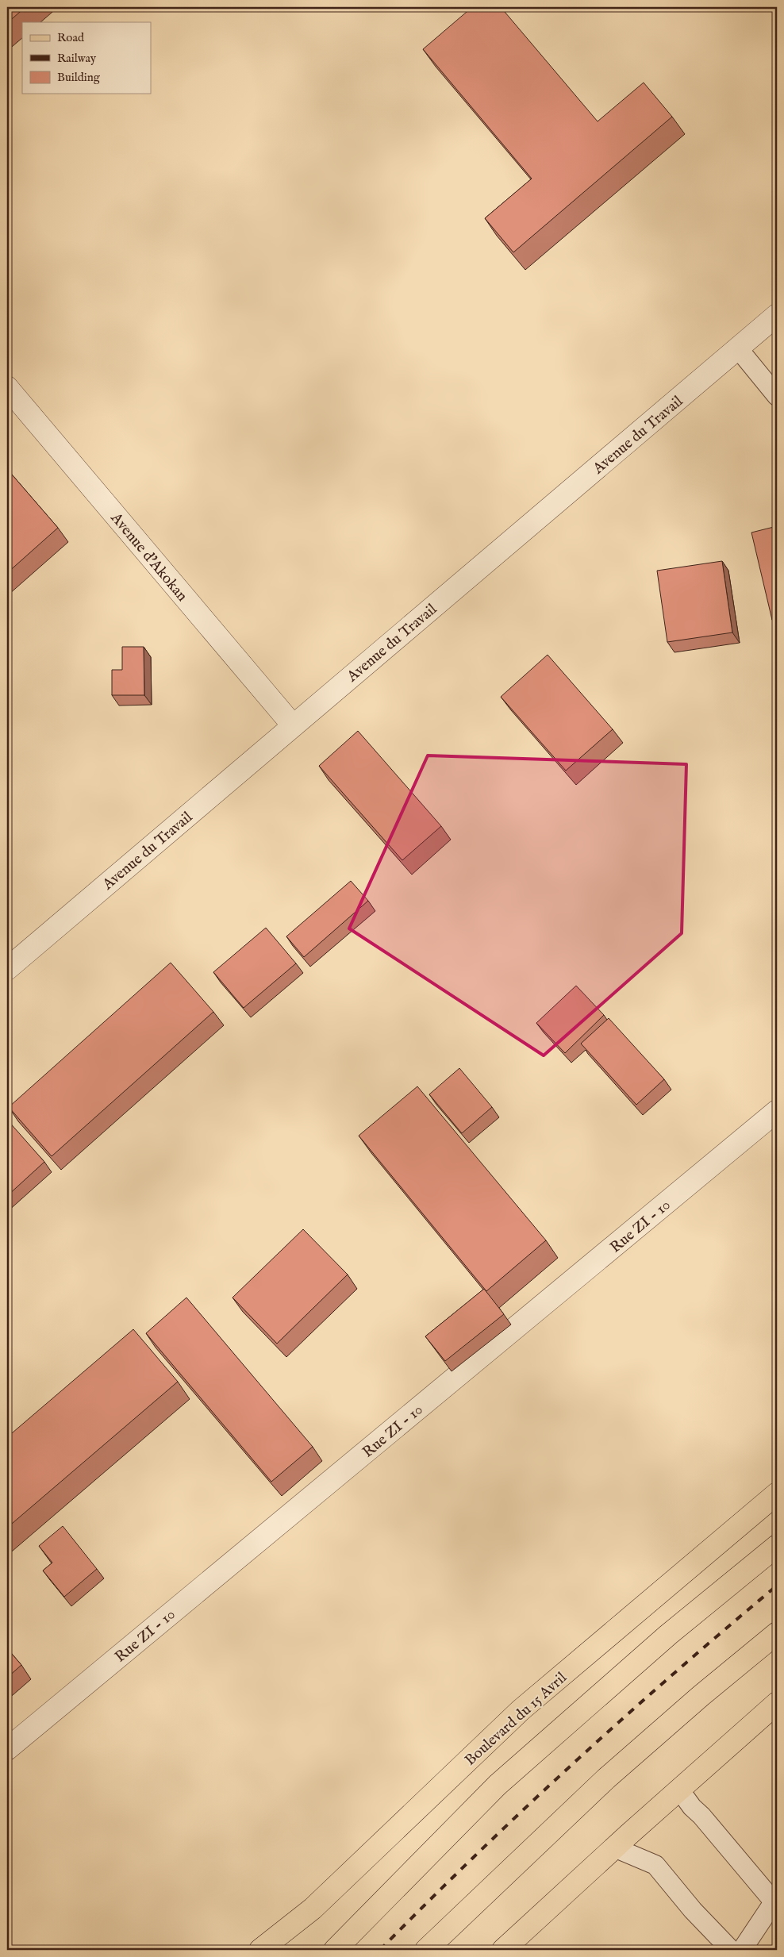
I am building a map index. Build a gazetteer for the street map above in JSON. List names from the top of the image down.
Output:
{
  "streets": {
    "main road": ["Boulevard du 15 Avril"],
    "street": ["Avenue du Travail", "Avenue d'Akokan", "Rue ZI - 10"]
  },
  "crossings": [
    ["Avenue du Travail", "Avenue d'Akokan"]
  ],
  "legend": ["Road", "Railway", "Building"]
}
